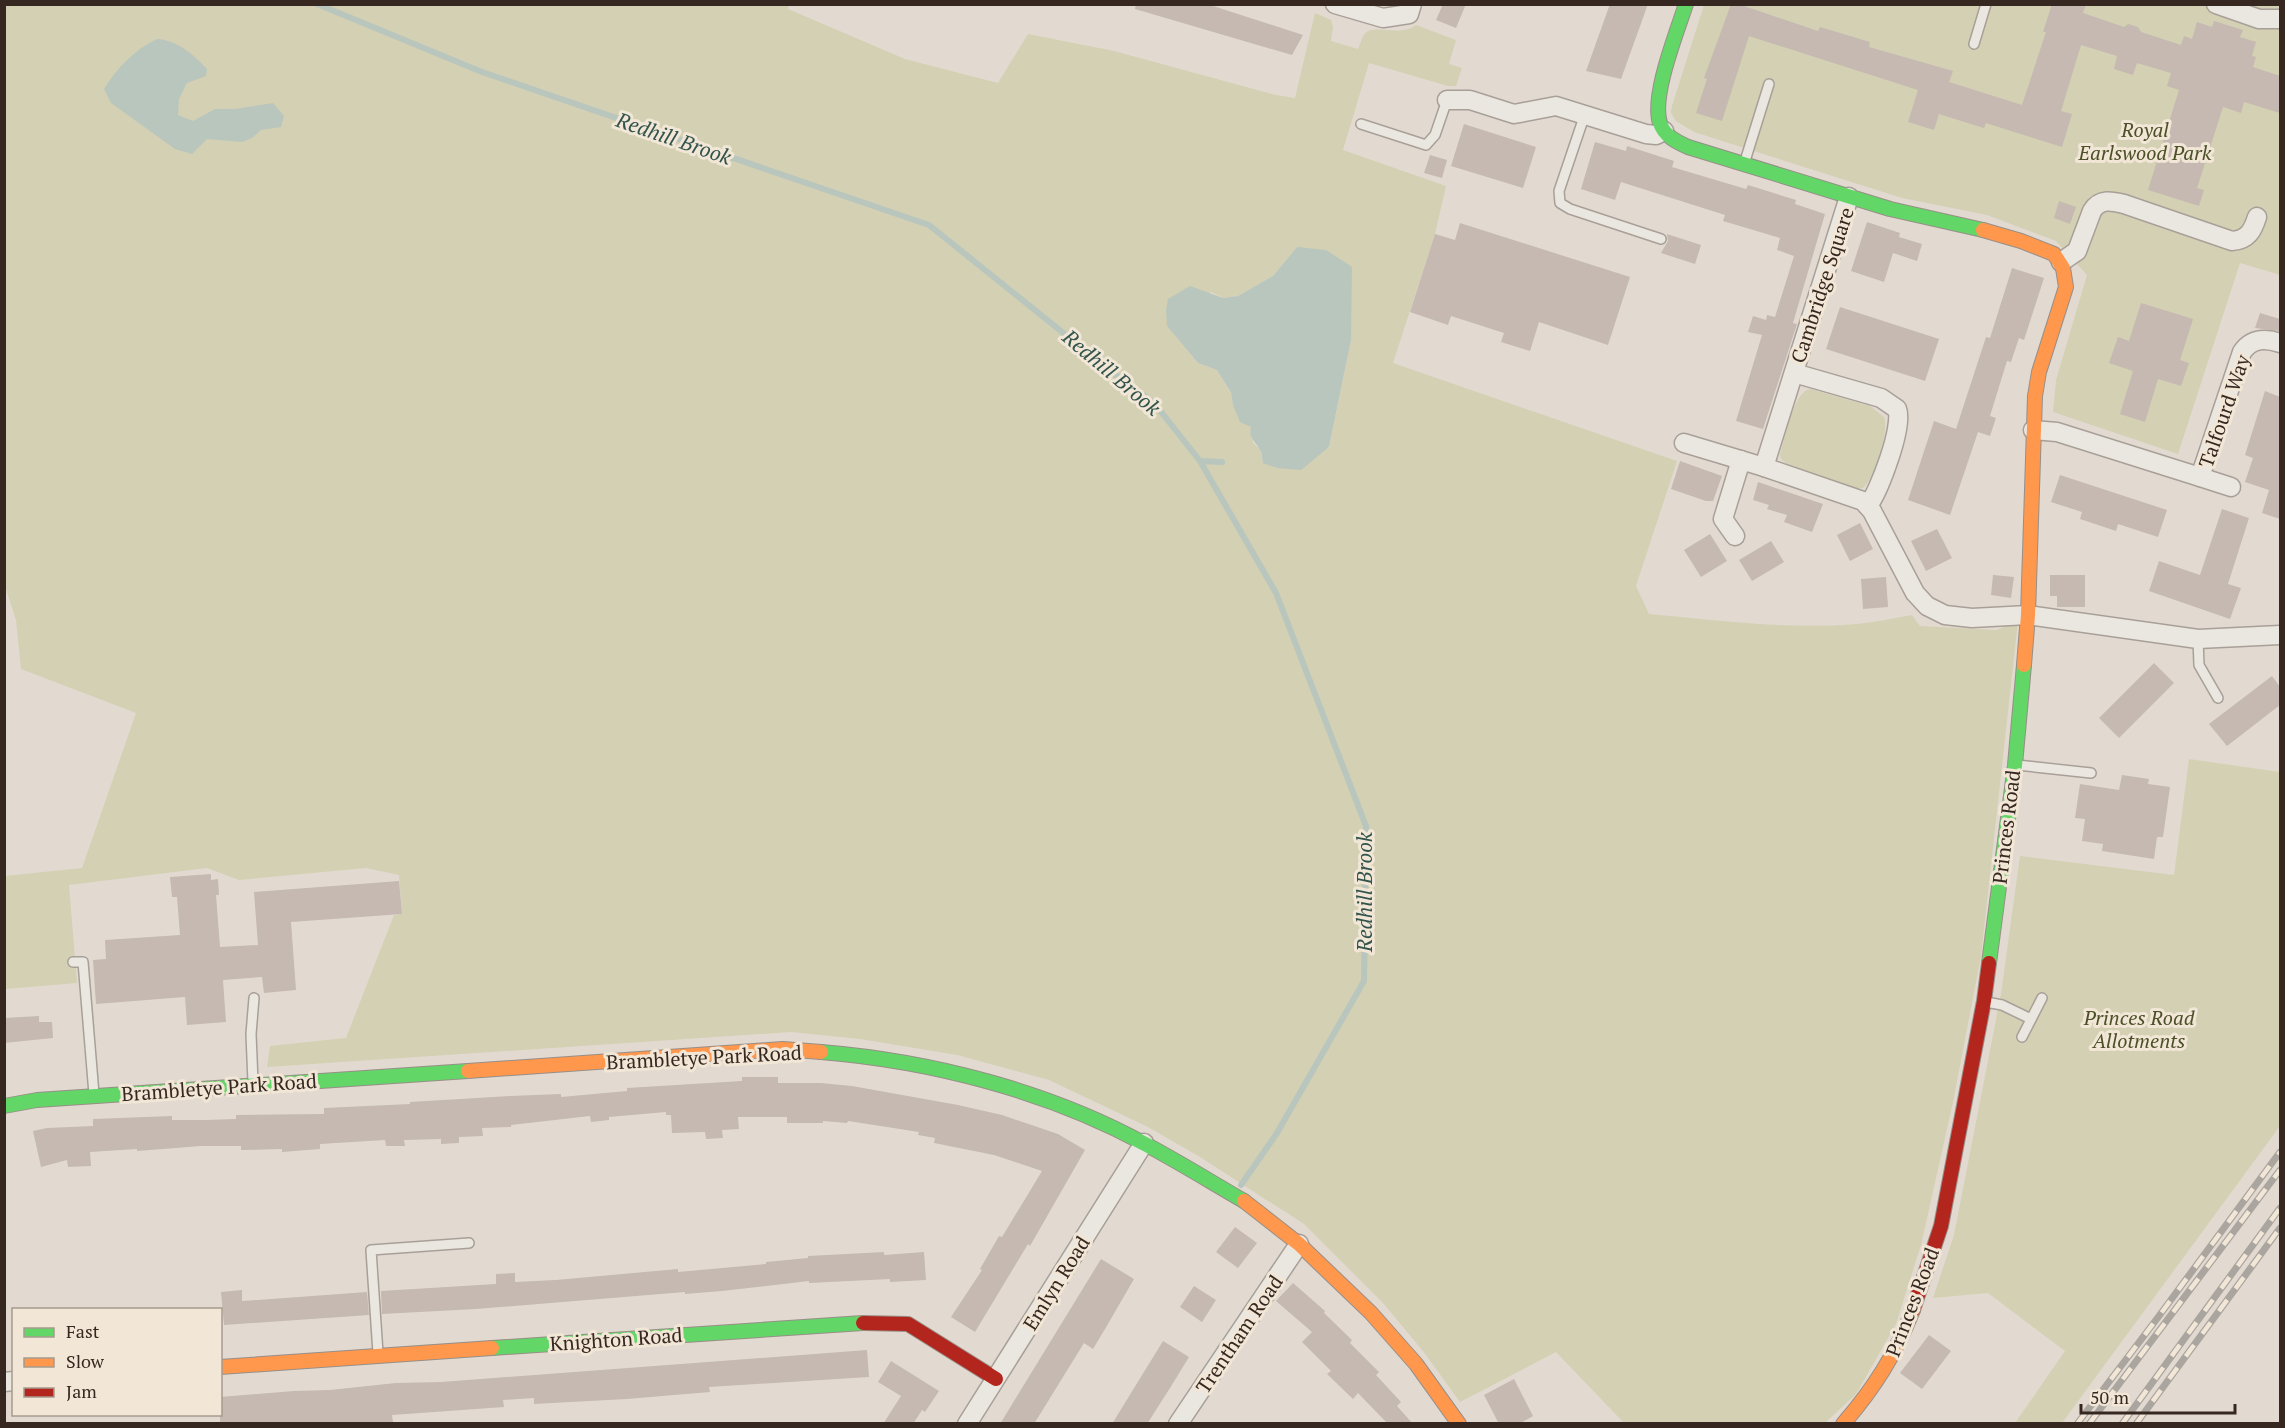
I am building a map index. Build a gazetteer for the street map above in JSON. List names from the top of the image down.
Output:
{
  "streets": {
    "street": [
      "Cambridge Square",
      "Talfourd Way",
      "Princes Road",
      "Brambletye Park Road",
      "Emlyn Road",
      "Trentham Road",
      "Knighton Road"
    ]
  },
  "crossings": [
    ["Brambletye Park Road", "Emlyn Road"],
    ["Brambletye Park Road", "Trentham Road"],
    ["Emlyn Road", "Knighton Road"]
  ],
  "water": ["Redhill Brook"],
  "parks": ["Royal Earlswood Park", "Princes Road Allotments"],
  "legend": ["Fast", "Slow", "Jam"],
  "scale_bar": "50 m"
}
